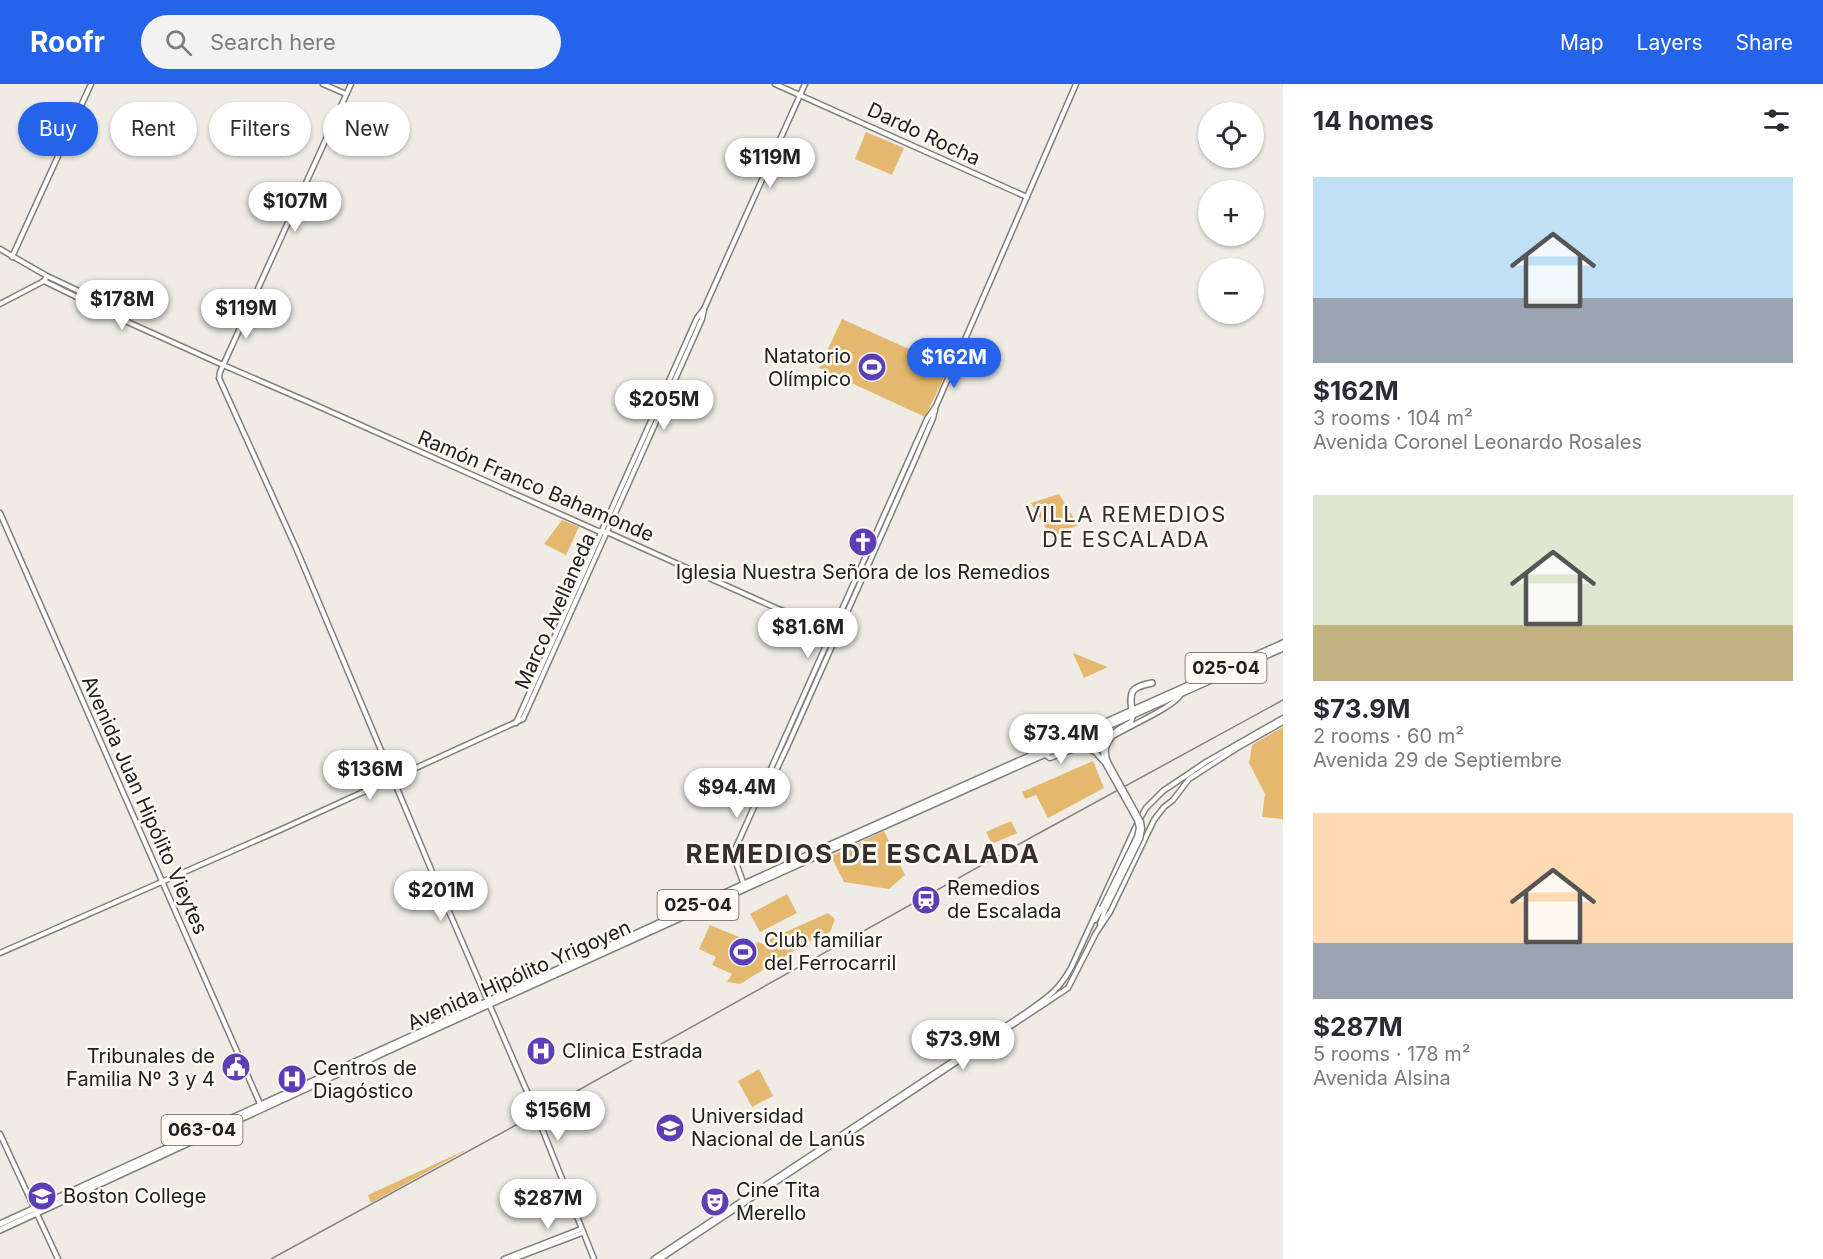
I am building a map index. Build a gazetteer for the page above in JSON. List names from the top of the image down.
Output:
{
  "streets": {
    "main road": ["025-04", "Avenida Hipólito Yrigoyen", "063-04"],
    "street": [
      "Dardo Rocha",
      "Ramón Franco Bahamonde",
      "Marco Avellaneda",
      "Avenida Juan Hipólito Vieytes"
    ]
  },
  "crossings": [
    ["Dardo Rocha", "Marco Avellaneda"],
    ["Ramón Franco Bahamonde", "Marco Avellaneda"],
    ["Marco Avellaneda", "Avenida Juan Hipólito Vieytes"],
    ["Avenida Juan Hipólito Vieytes", "Avenida Hipólito Yrigoyen"]
  ],
  "districts": ["VILLA REMEDIOS DE ESCALADA", "REMEDIOS DE ESCALADA"],
  "places": {
    "sports": ["Natatorio Olímpico", "Club familiar del Ferrocarril"],
    "church": ["Iglesia Nuestra Señora de los Remedios"],
    "station": ["Remedios de Escalada"],
    "hospital": ["Clinica Estrada", "Centros de Diagóstico"],
    "public building": ["Tribunales de Familia Nº 3 y 4"],
    "school or university": ["Universidad Nacional de Lanús", "Boston College"],
    "theatre": ["Cine Tita Merello"]
  },
  "page": {
    "header": "Roofr",
    "search": "Search here",
    "nav": ["Map", "Layers", "Share"],
    "heading": "14 homes",
    "map_buttons": ["+", "−"],
    "chip": [
      "Buy",
      "Rent",
      "Filters",
      "New"
    ],
    "price": [
      "$119M",
      "$107M",
      "$178M",
      "$119M",
      "$162M",
      "$205M",
      "$81.6M",
      "$73.4M",
      "$136M",
      "$94.4M",
      "$201M",
      "$73.9M",
      "$156M",
      "$287M"
    ],
    "list": [
      {
        "name": "$162M",
        "note": "3 rooms · 104 m² · Avenida Coronel Leonardo Rosales"
      },
      {
        "name": "$73.9M",
        "note": "2 rooms · 60 m² · Avenida 29 de Septiembre"
      },
      {
        "name": "$287M",
        "note": "5 rooms · 178 m² · Avenida Alsina"
      }
    ]
  }
}
